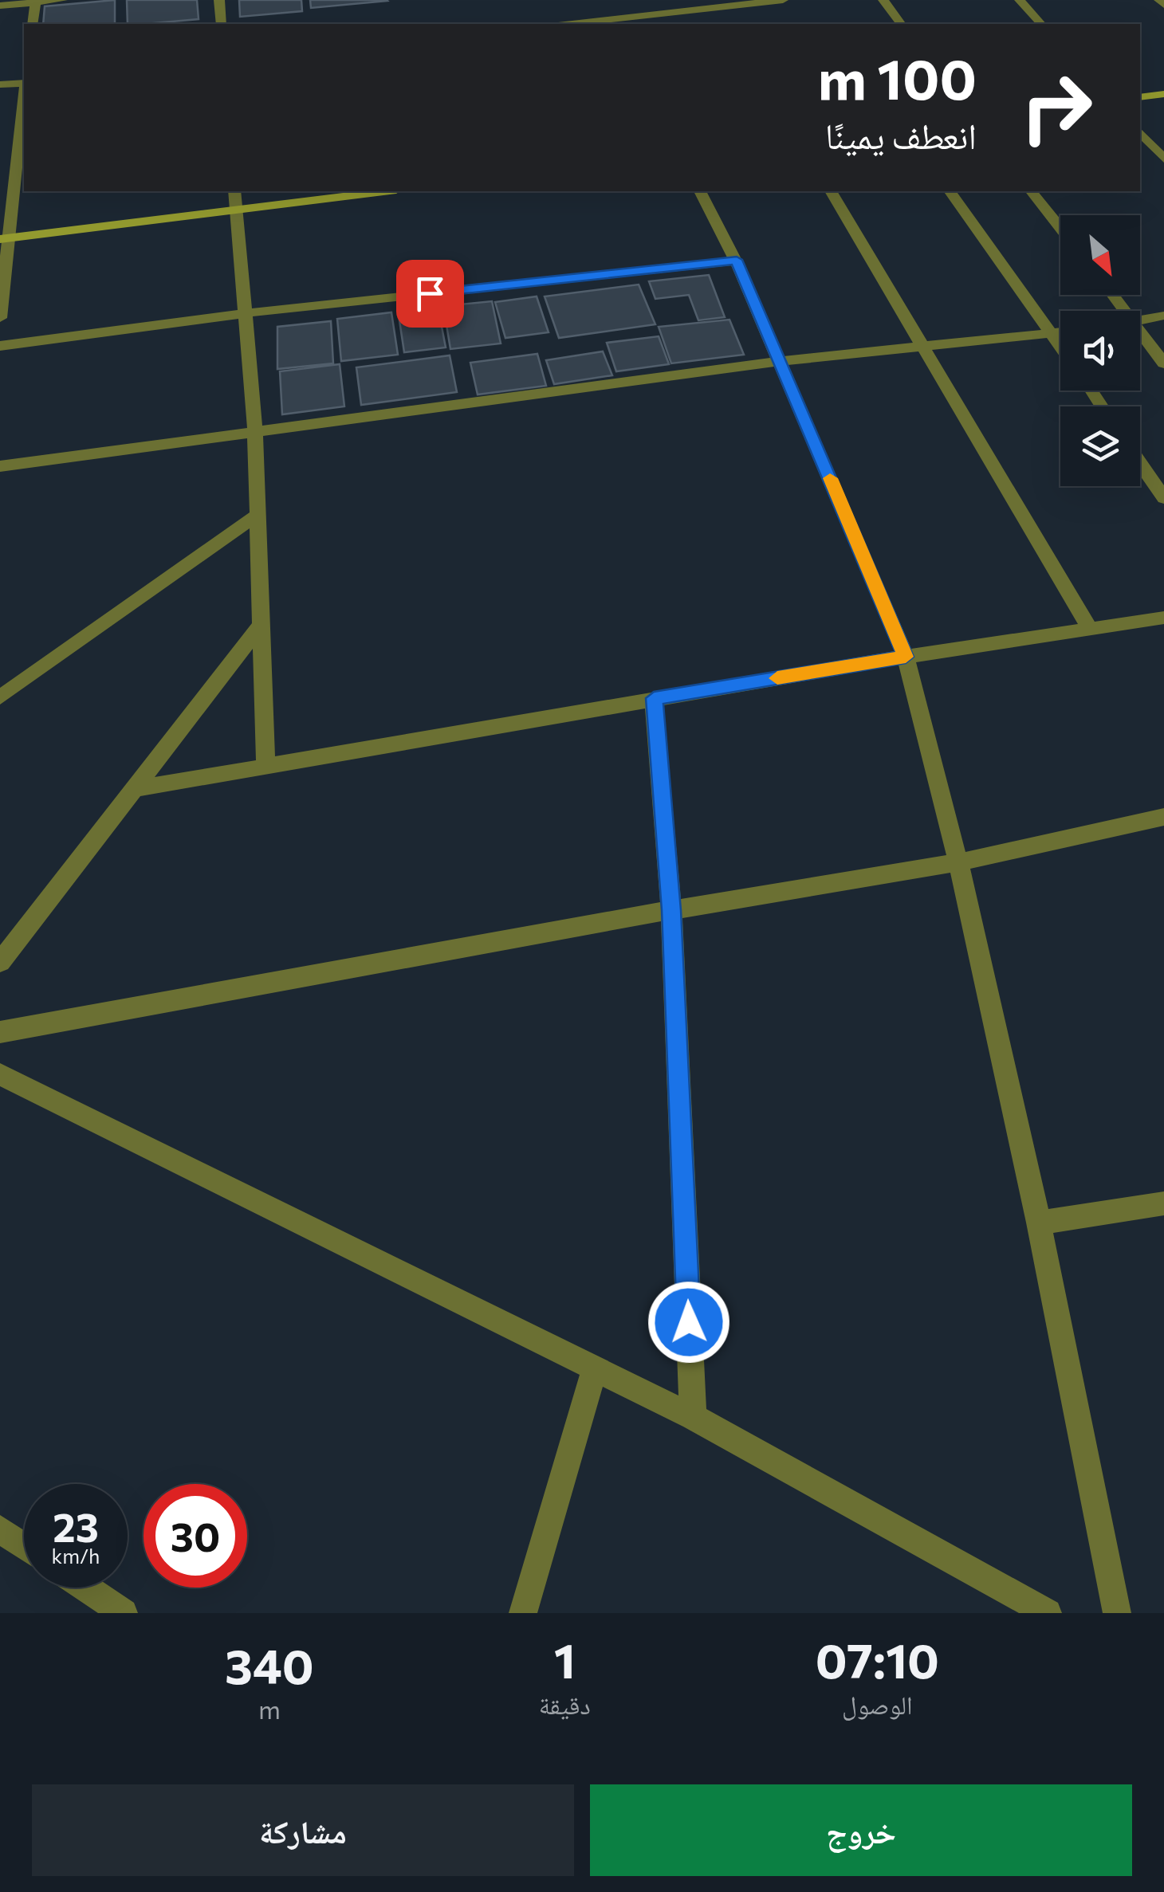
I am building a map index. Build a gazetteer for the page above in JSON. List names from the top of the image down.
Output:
{
  "north": "bottom right",
  "page": {
    "turn": ["100 m", "انعطف يمينًا"],
    "speed": "23 km/h",
    "limit": "30",
    "eta": [
      "07:10",
      "الوصول",
      "1",
      "دقيقة",
      "340",
      "m"
    ],
    "buttons": ["خروج", "مشاركة"]
  }
}
